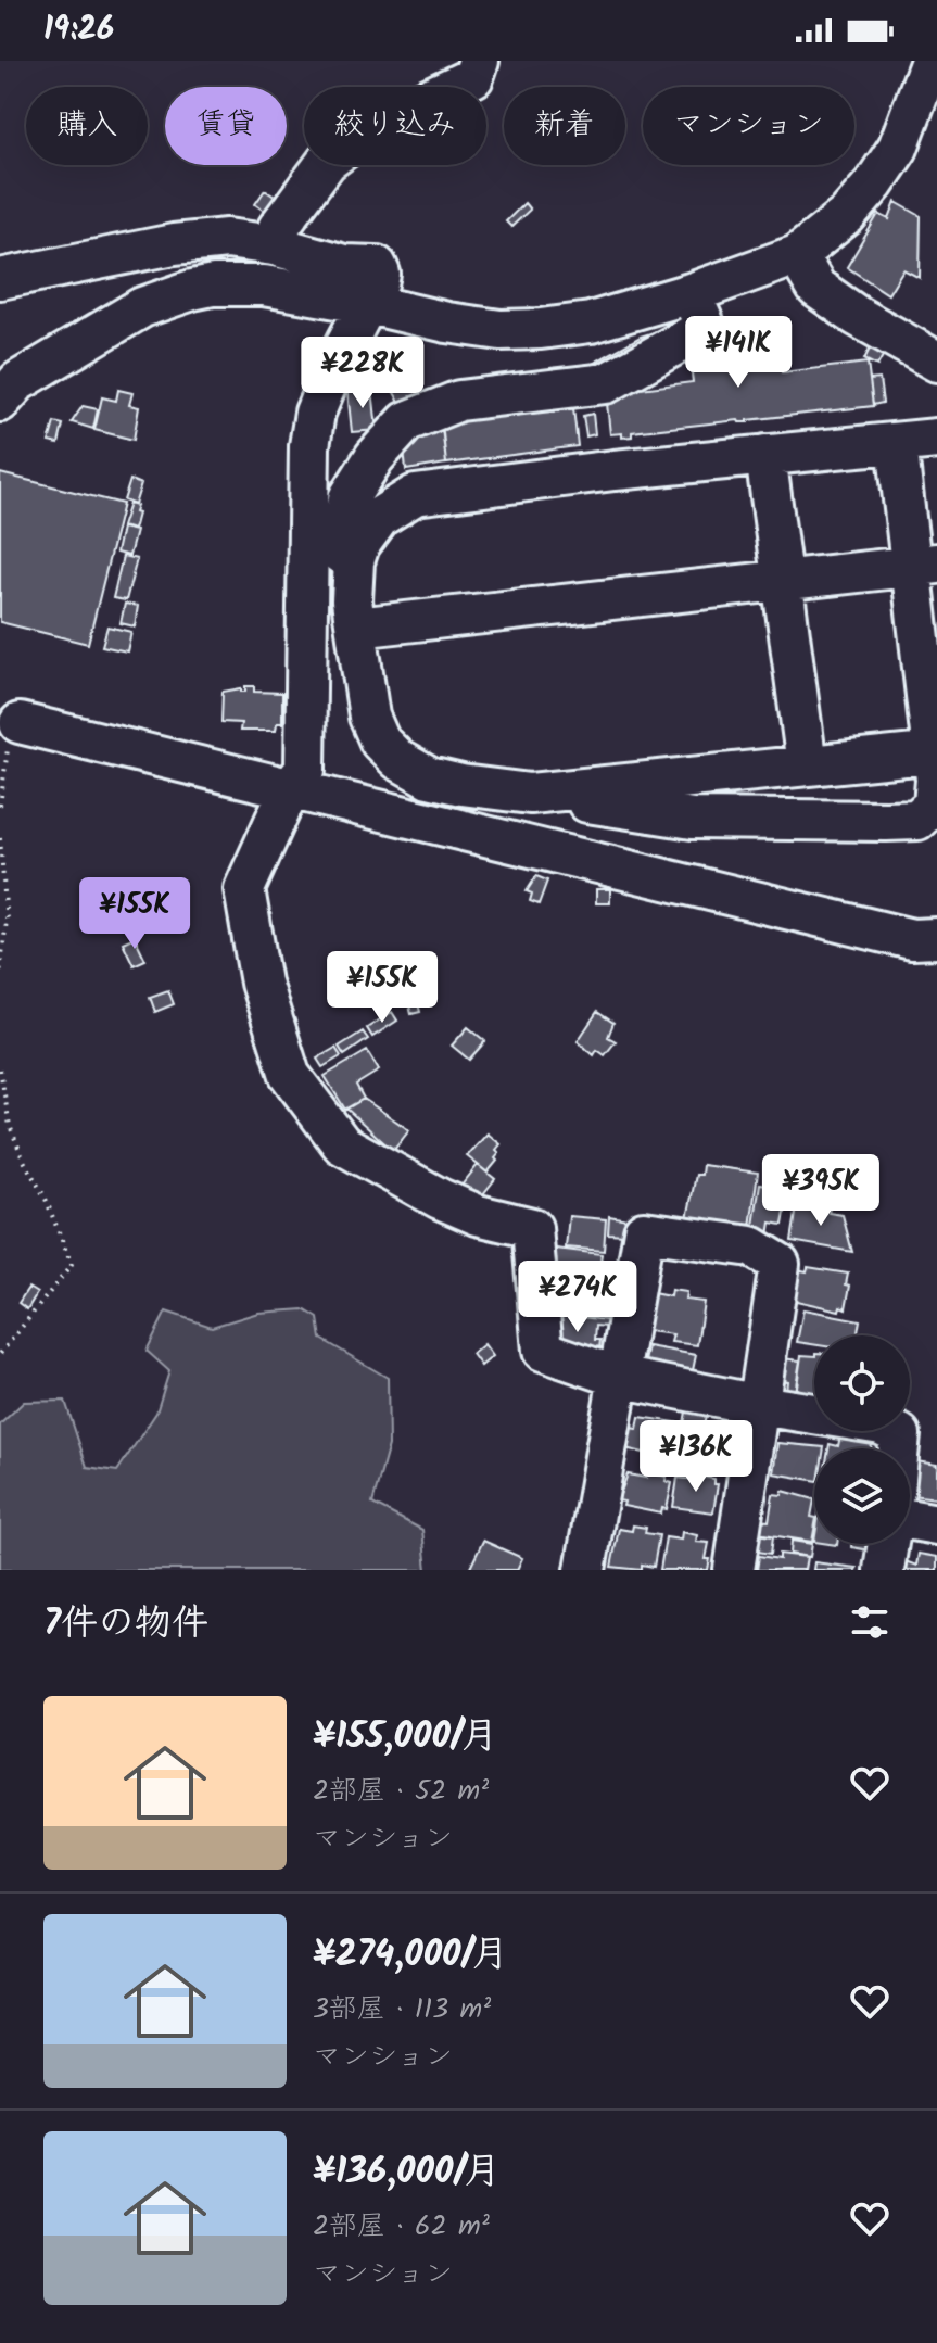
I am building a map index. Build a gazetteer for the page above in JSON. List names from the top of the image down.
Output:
{
  "page": {
    "status": "19:26",
    "chip": [
      "購入",
      "賃貸",
      "絞り込み",
      "新着",
      "マンション"
    ],
    "price": [
      "¥141K",
      "¥228K",
      "¥155K",
      "¥155K",
      "¥395K",
      "¥274K",
      "¥136K"
    ],
    "heading": "7件の物件",
    "list": [
      {
        "name": "¥155,000/月",
        "note": "2部屋 · 52 m² · マンション"
      },
      {
        "name": "¥274,000/月",
        "note": "3部屋 · 113 m² · マンション"
      },
      {
        "name": "¥136,000/月",
        "note": "2部屋 · 62 m² · マンション"
      }
    ]
  }
}
